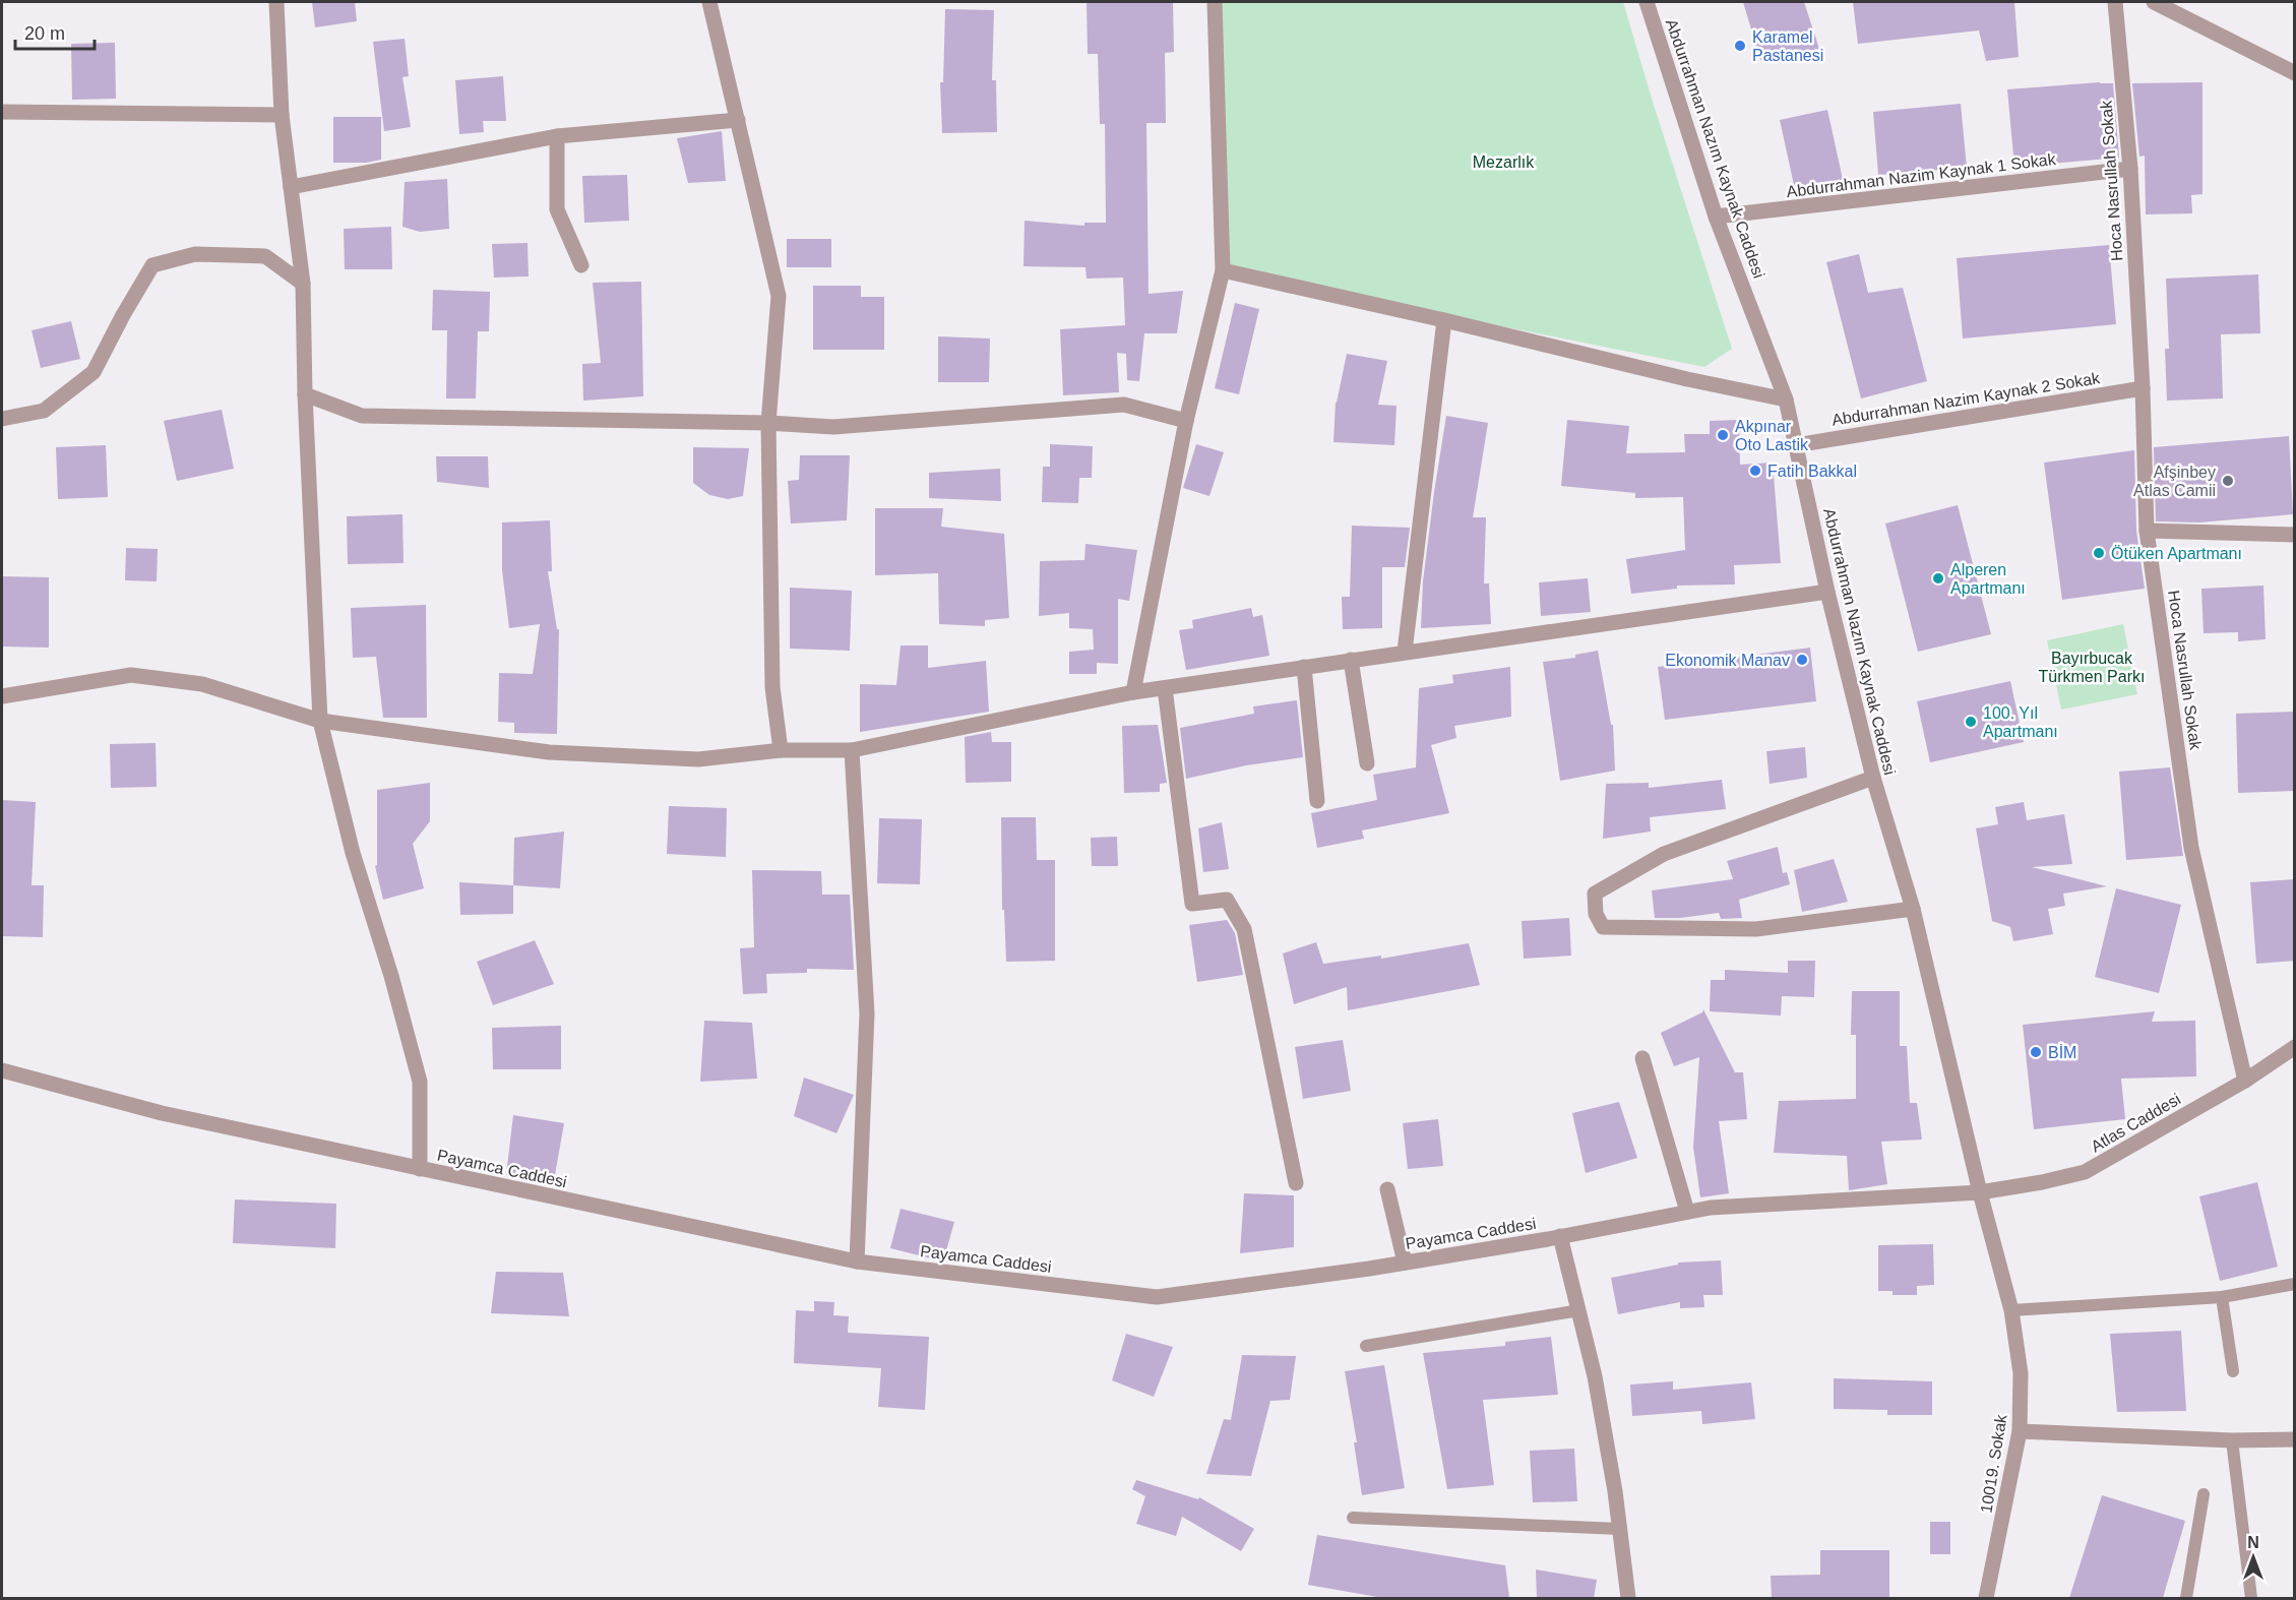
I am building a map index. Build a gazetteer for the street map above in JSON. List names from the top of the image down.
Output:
{
  "streets": {
    "street": [
      "Abdurrahman Nazım Kaynak Caddesi",
      "Abdurrahman Nazim Kaynak 1 Sokak",
      "Hoca Nasrullah Sokak",
      "Abdurrahman Nazim Kaynak 2 Sokak",
      "Atlas Caddesi",
      "Payamca Caddesi",
      "10019. Sokak"
    ]
  },
  "crossings": [
    ["Abdurrahman Nazım Kaynak Caddesi", "Abdurrahman Nazim Kaynak 1 Sokak"],
    ["Abdurrahman Nazım Kaynak Caddesi", "Abdurrahman Nazim Kaynak 2 Sokak"],
    ["Abdurrahman Nazım Kaynak Caddesi", "Atlas Caddesi"],
    ["Abdurrahman Nazım Kaynak Caddesi", "Payamca Caddesi"],
    ["Abdurrahman Nazım Kaynak Caddesi", "10019. Sokak"],
    ["Abdurrahman Nazim Kaynak 1 Sokak", "Hoca Nasrullah Sokak"],
    ["Hoca Nasrullah Sokak", "Abdurrahman Nazim Kaynak 2 Sokak"],
    ["Hoca Nasrullah Sokak", "Atlas Caddesi"],
    ["Atlas Caddesi", "Payamca Caddesi"],
    ["Atlas Caddesi", "10019. Sokak"],
    ["Payamca Caddesi", "10019. Sokak"]
  ],
  "parks": ["Mezarlık", "Bayırbucak Türkmen Parkı"],
  "places": [
    "Karamel Pastanesi",
    "Akpınar Oto Lastik",
    "Fatih Bakkal",
    "Afşinbey Atlas Camii",
    "Ötüken Apartmanı",
    "Alperen Apartmanı",
    "Ekonomik Manav",
    "100. Yıl Apartmanı",
    "BİM"
  ],
  "scale_bar": "20 m",
  "north": "top"
}
